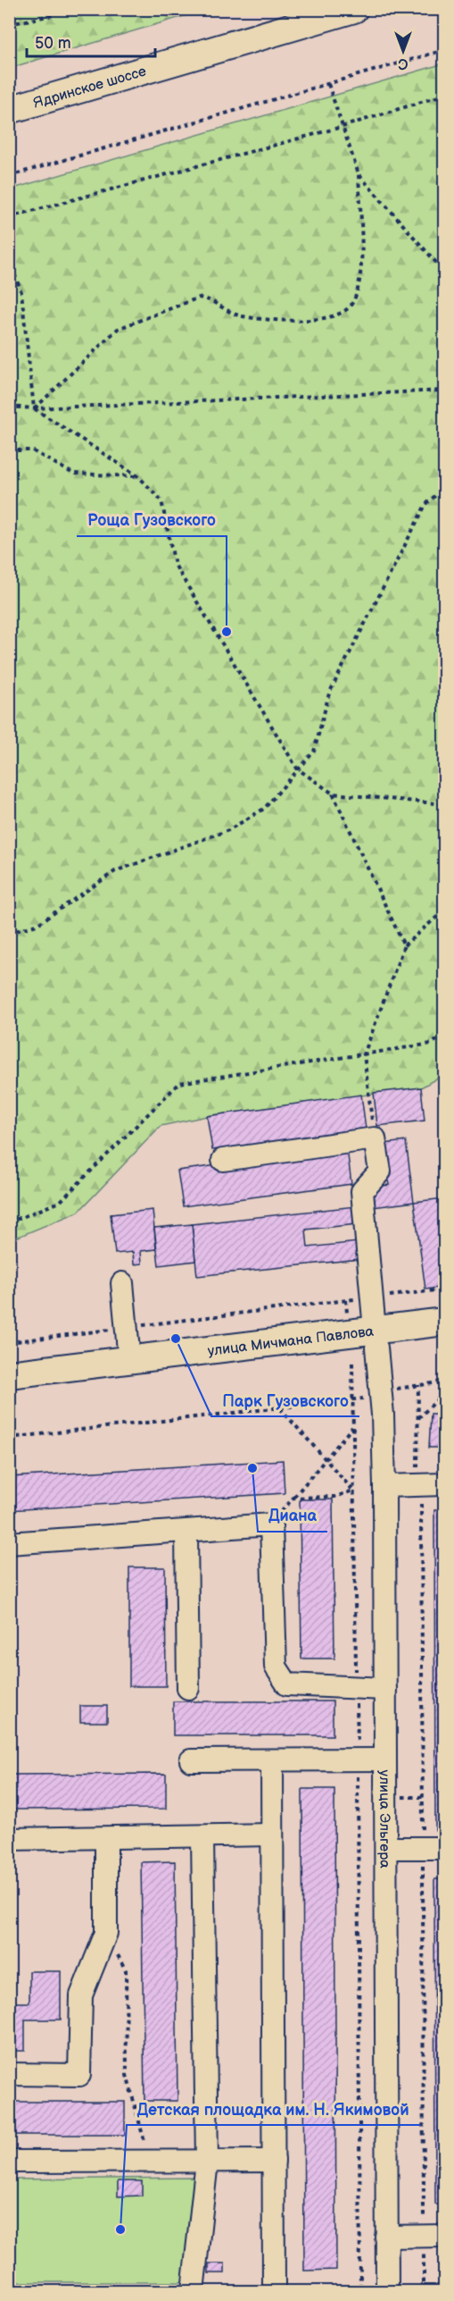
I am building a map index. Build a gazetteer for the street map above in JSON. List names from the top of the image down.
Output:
{
  "streets": {
    "main road": ["Ядринское шоссе", "улица Мичмана Павлова"],
    "street": ["улица Эльгера"]
  },
  "crossings": [
    ["улица Мичмана Павлова", "улица Эльгера"]
  ],
  "places": [
    "Роща Гузовского",
    "Парк Гузовского",
    "Диана",
    "Детская площадка им. Н. Якимовой"
  ],
  "scale_bar": "50 m",
  "north": "bottom"
}
